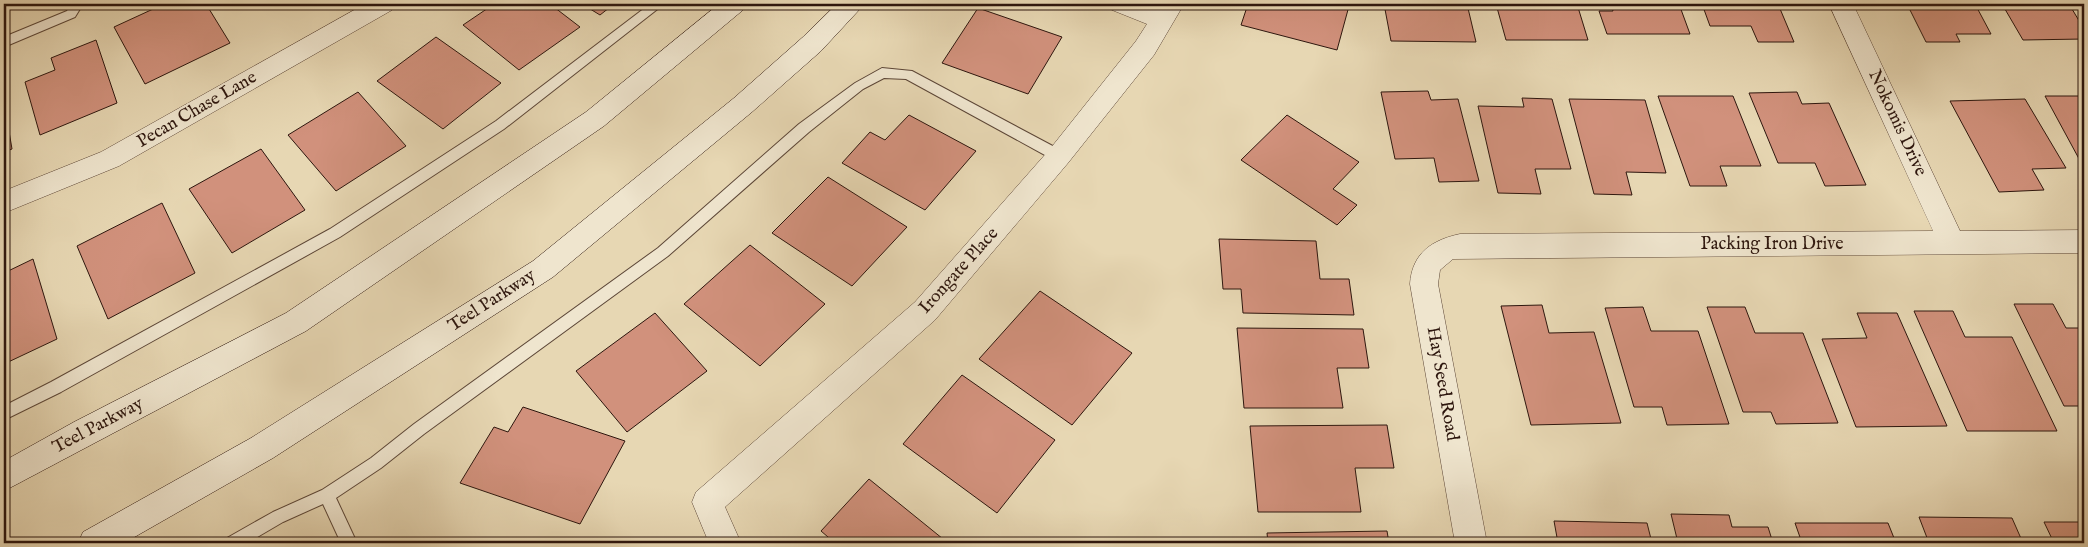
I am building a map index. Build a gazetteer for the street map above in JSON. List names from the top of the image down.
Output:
{
  "streets": {
    "street": [
      "Pecan Chase Lane",
      "Nokomis Drive",
      "Packing Iron Drive",
      "Irongate Place",
      "Teel Parkway",
      "Hay Seed Road"
    ]
  },
  "crossings": [
    ["Nokomis Drive", "Packing Iron Drive"],
    ["Packing Iron Drive", "Hay Seed Road"]
  ]
}
